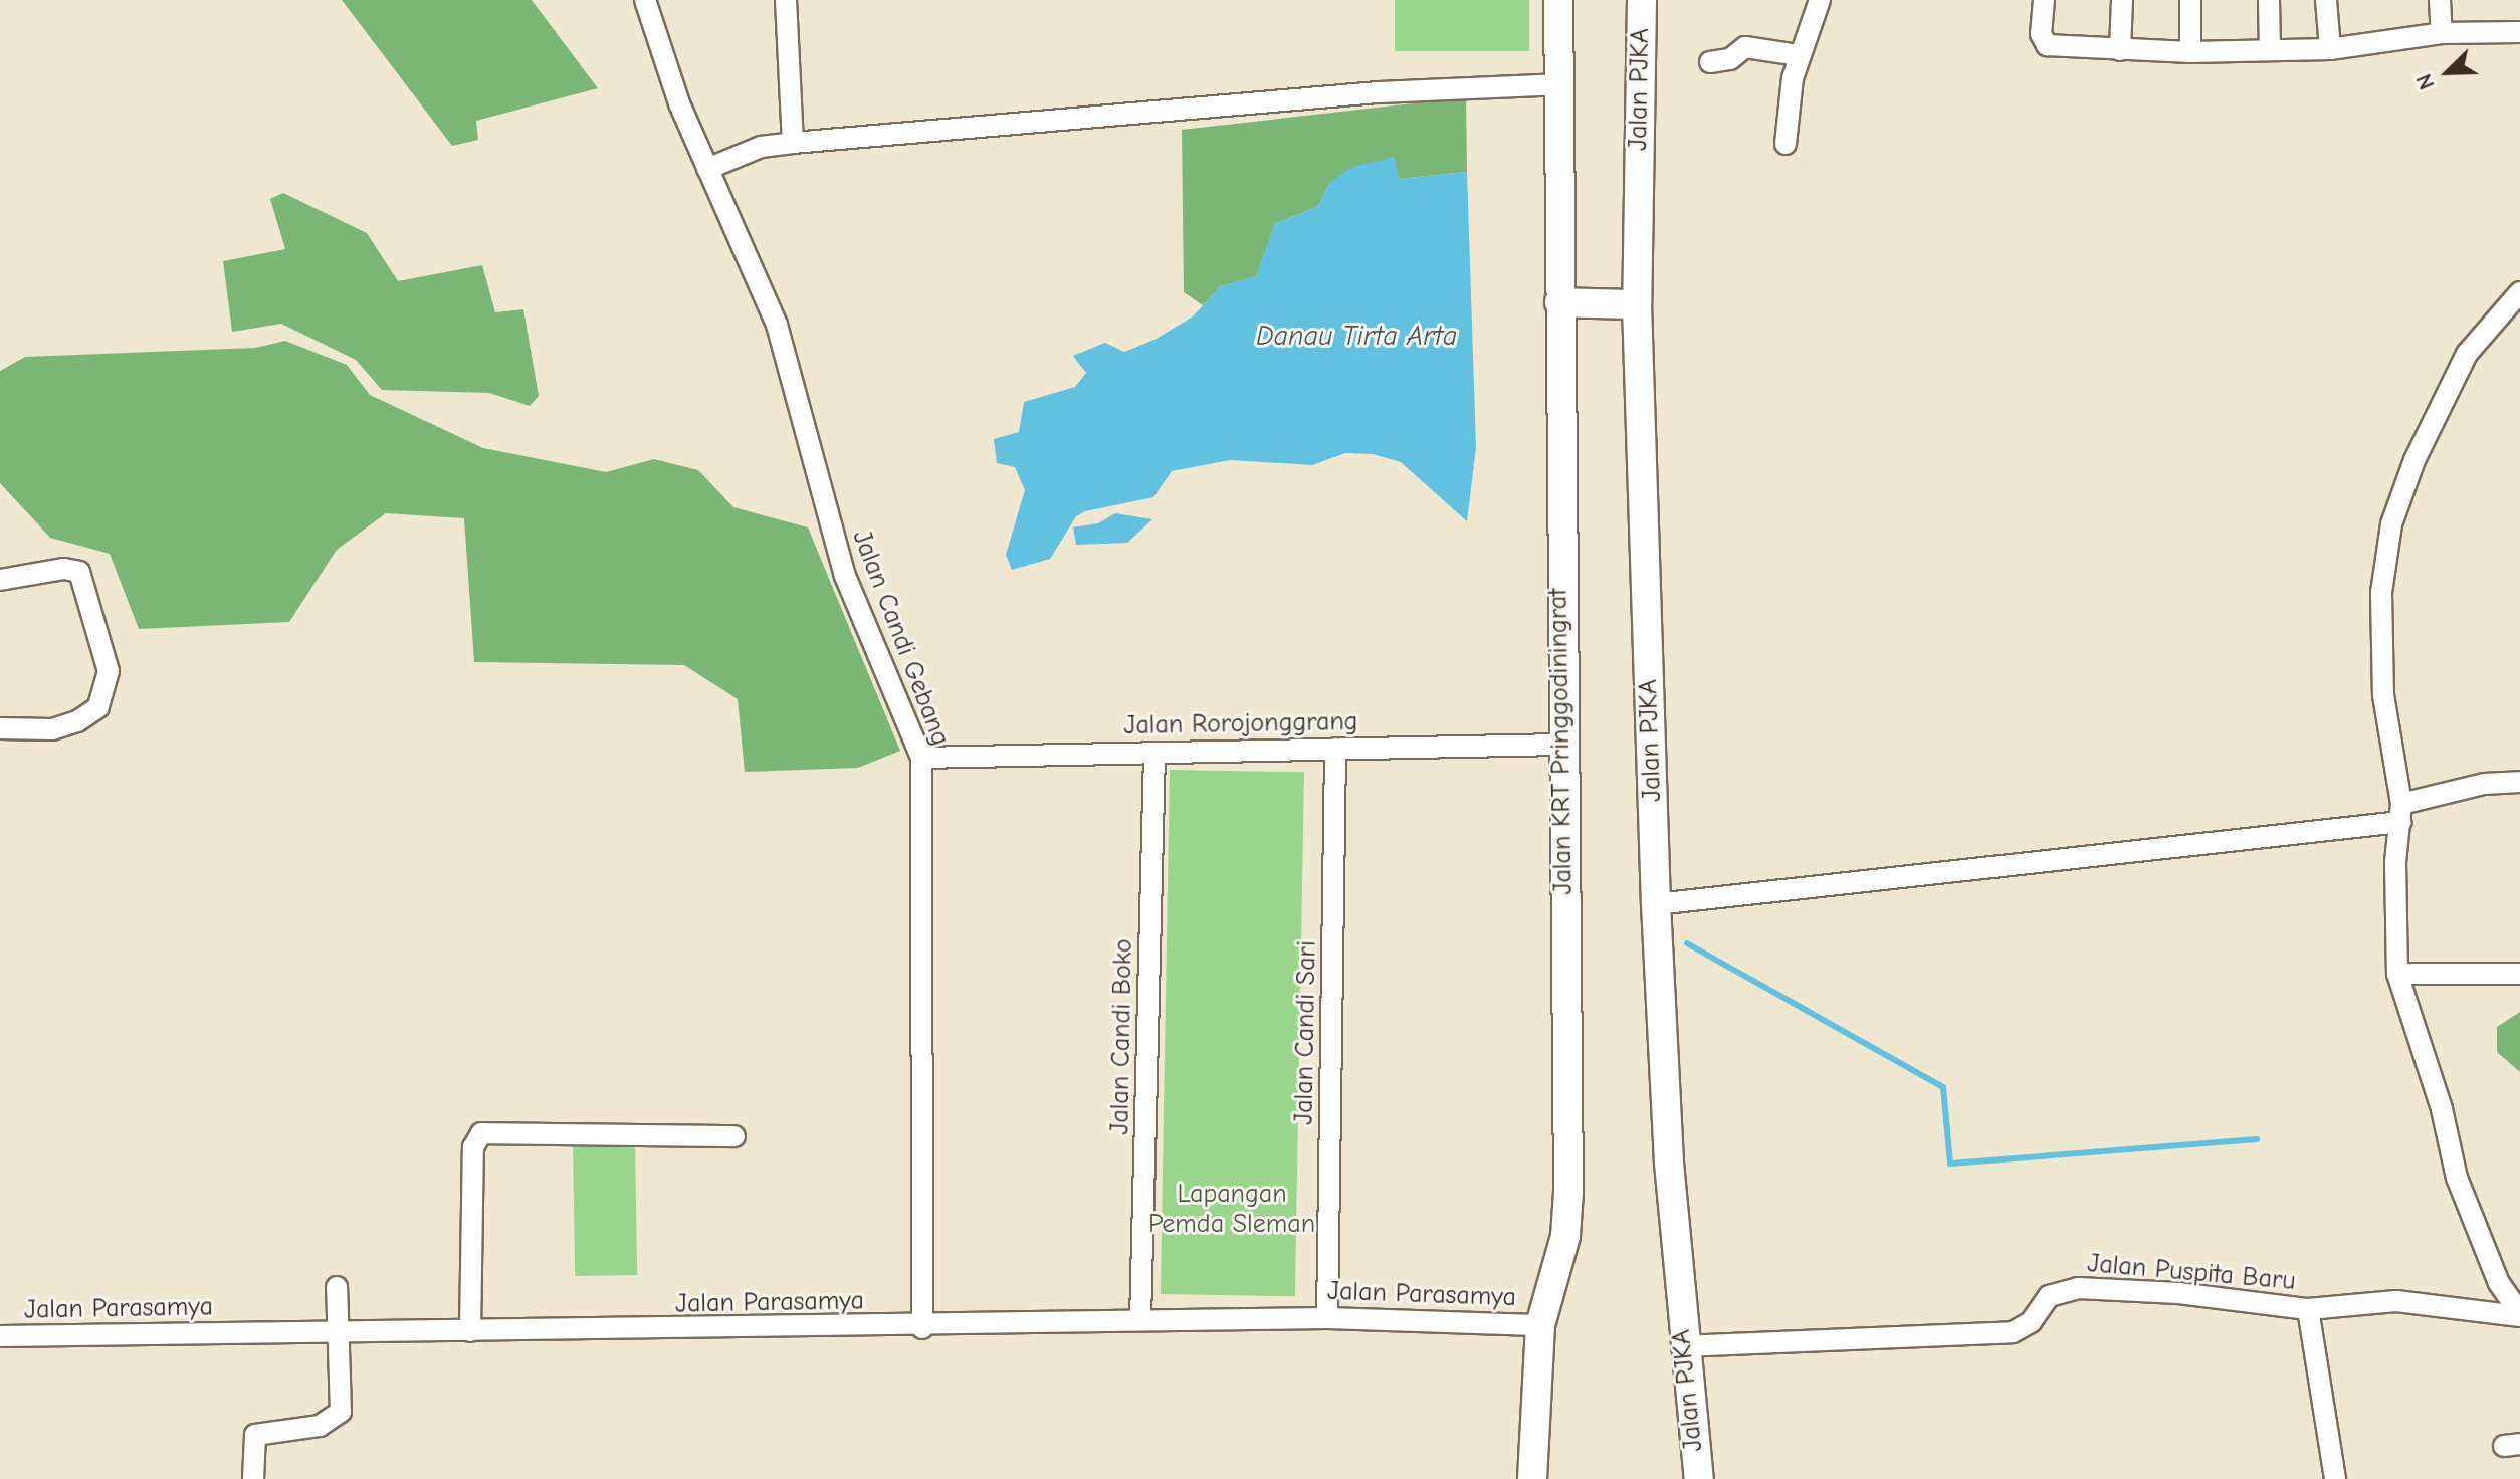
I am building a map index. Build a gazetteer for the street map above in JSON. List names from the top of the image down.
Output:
{
  "streets": {
    "main road": ["Jalan PJKA", "Jalan KRT Pringgodiningrat"],
    "street": [
      "Jalan Candi Gebang",
      "Jalan Rorojonggrang",
      "Jalan Candi Sari",
      "Jalan Candi Boko",
      "Jalan Puspita Baru",
      "Jalan Parasamya"
    ]
  },
  "crossings": [
    ["Jalan PJKA", "Jalan Puspita Baru"],
    ["Jalan Candi Gebang", "Jalan Rorojonggrang"],
    ["Jalan Candi Gebang", "Jalan Parasamya"],
    ["Jalan Rorojonggrang", "Jalan KRT Pringgodiningrat"],
    ["Jalan Rorojonggrang", "Jalan Candi Sari"],
    ["Jalan Rorojonggrang", "Jalan Candi Boko"],
    ["Jalan KRT Pringgodiningrat", "Jalan Parasamya"],
    ["Jalan Candi Sari", "Jalan Parasamya"],
    ["Jalan Candi Boko", "Jalan Parasamya"]
  ],
  "water": ["Danau Tirta Arta"],
  "parks": ["Lapangan Pemda Sleman"],
  "north": "bottom left"
}
